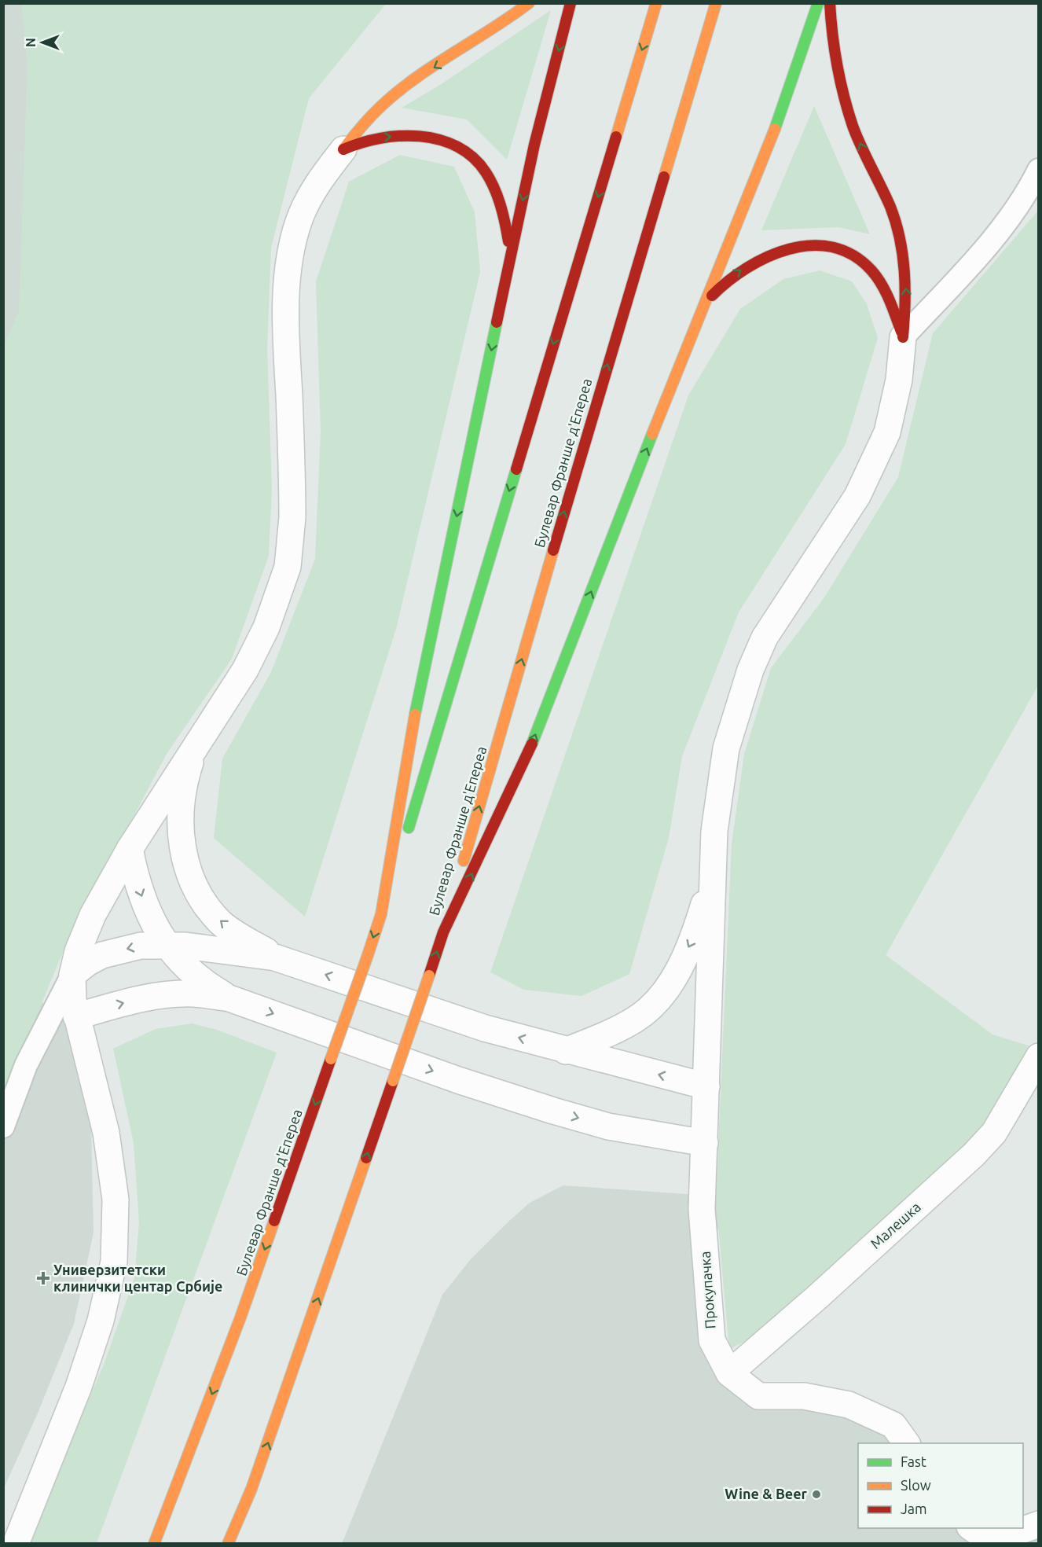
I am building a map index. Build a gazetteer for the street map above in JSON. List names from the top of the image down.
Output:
{
  "streets": {
    "highway": ["Булевар Франше д'Епереа"],
    "street": ["Малешка", "Прокупачка"]
  },
  "crossings": [
    ["Малешка", "Прокупачка"]
  ],
  "places": {
    "health": ["Универзитетски клинички центар Србије"],
    "other": ["Wine & Beer"]
  },
  "legend": ["Fast", "Slow", "Jam"],
  "north": "left"
}
